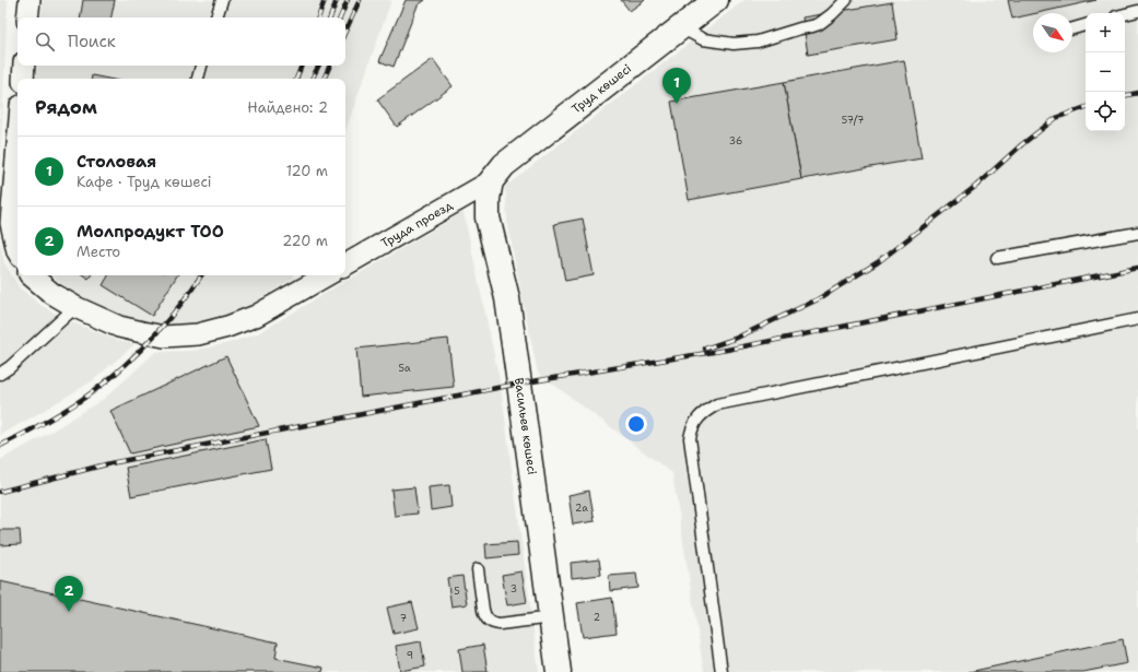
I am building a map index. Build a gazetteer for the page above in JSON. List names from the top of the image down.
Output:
{
  "streets": {
    "street": ["Труд көшесі", "Труда проезд", "Васильев көшесі"]
  },
  "crossings": [
    ["Труд көшесі", "Труда проезд"],
    ["Труд көшесі", "Васильев көшесі"],
    ["Труда проезд", "Васильев көшесі"]
  ],
  "house_numbers": [
    "57/7",
    "36",
    "5а",
    "2а",
    "3",
    "5",
    "2",
    "7",
    "9"
  ],
  "north": "bottom right",
  "page": {
    "map_buttons": ["+", "−"],
    "search": "Поиск",
    "pins": ["1", "2"],
    "heading": ["Рядом", "Найдено: 2"],
    "list": [
      {
        "mark": "1",
        "name": "Столовая",
        "note": "Кафе · Труд көшесі",
        "value": "120 m"
      },
      {
        "mark": "2",
        "name": "Молпродукт ТОО",
        "note": "Место",
        "value": "220 m"
      }
    ]
  }
}
